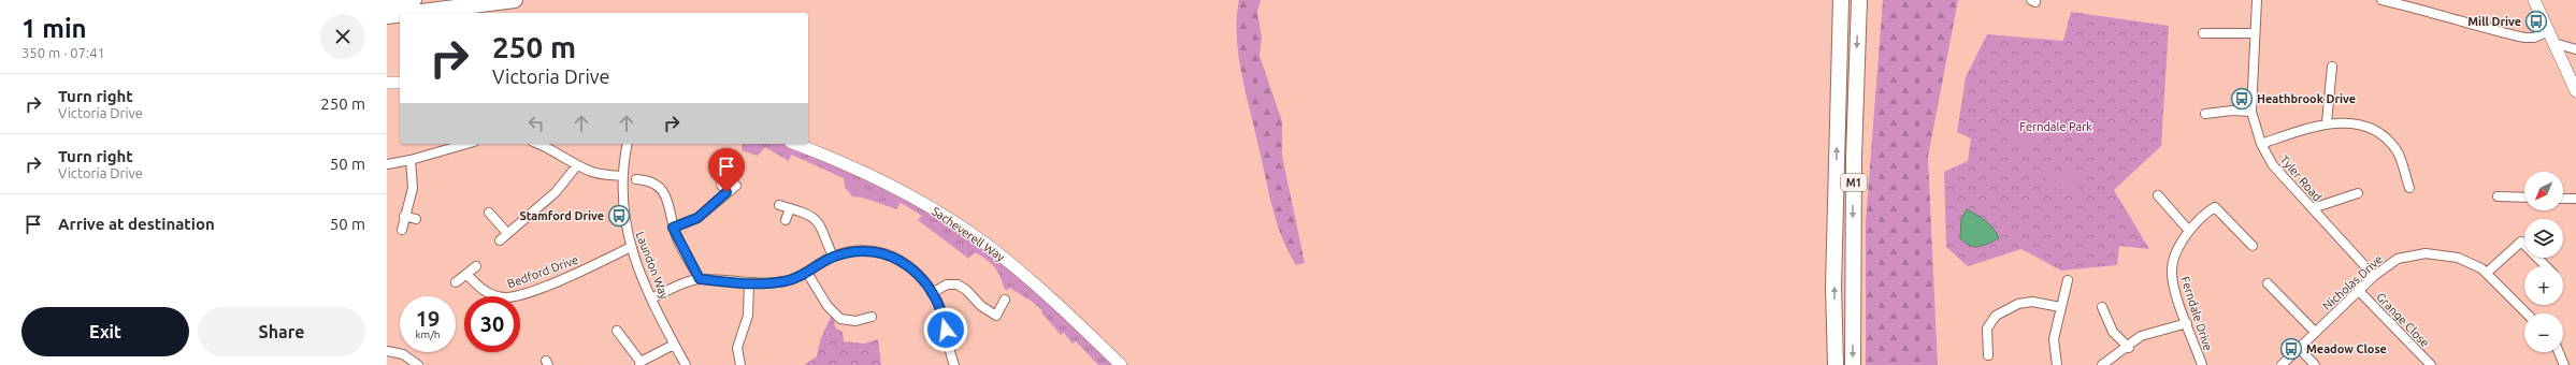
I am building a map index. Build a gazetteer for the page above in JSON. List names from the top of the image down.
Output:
{
  "streets": {
    "highway": ["M1"],
    "street": [
      "Tyler Road",
      "Sacheverell Way",
      "Laundon Way",
      "Bedford Drive",
      "Nicholas Drive",
      "Ferndale Drive",
      "Grange Close"
    ]
  },
  "crossings": [
    ["Tyler Road", "Nicholas Drive"],
    ["Laundon Way", "Bedford Drive"],
    ["Nicholas Drive", "Grange Close"]
  ],
  "parks": ["Ferndale Park"],
  "places": {
    "bus stop": [
      "Mill Drive",
      "Heathbrook Drive",
      "Stamford Drive",
      "Meadow Close"
    ]
  },
  "north": "bottom left",
  "page": {
    "heading": ["1 min", "350 m · 07:41"],
    "turn": ["250 m", "Victoria Drive"],
    "list": [
      {
        "name": "Turn right",
        "note": "Victoria Drive",
        "value": "250 m"
      },
      {
        "name": "Turn right",
        "note": "Victoria Drive",
        "value": "50 m"
      },
      {
        "name": "Arrive at destination",
        "value": "50 m"
      }
    ],
    "map_buttons": ["+", "−"],
    "speed": "19 km/h",
    "limit": "30",
    "buttons": ["Exit", "Share"]
  }
}
